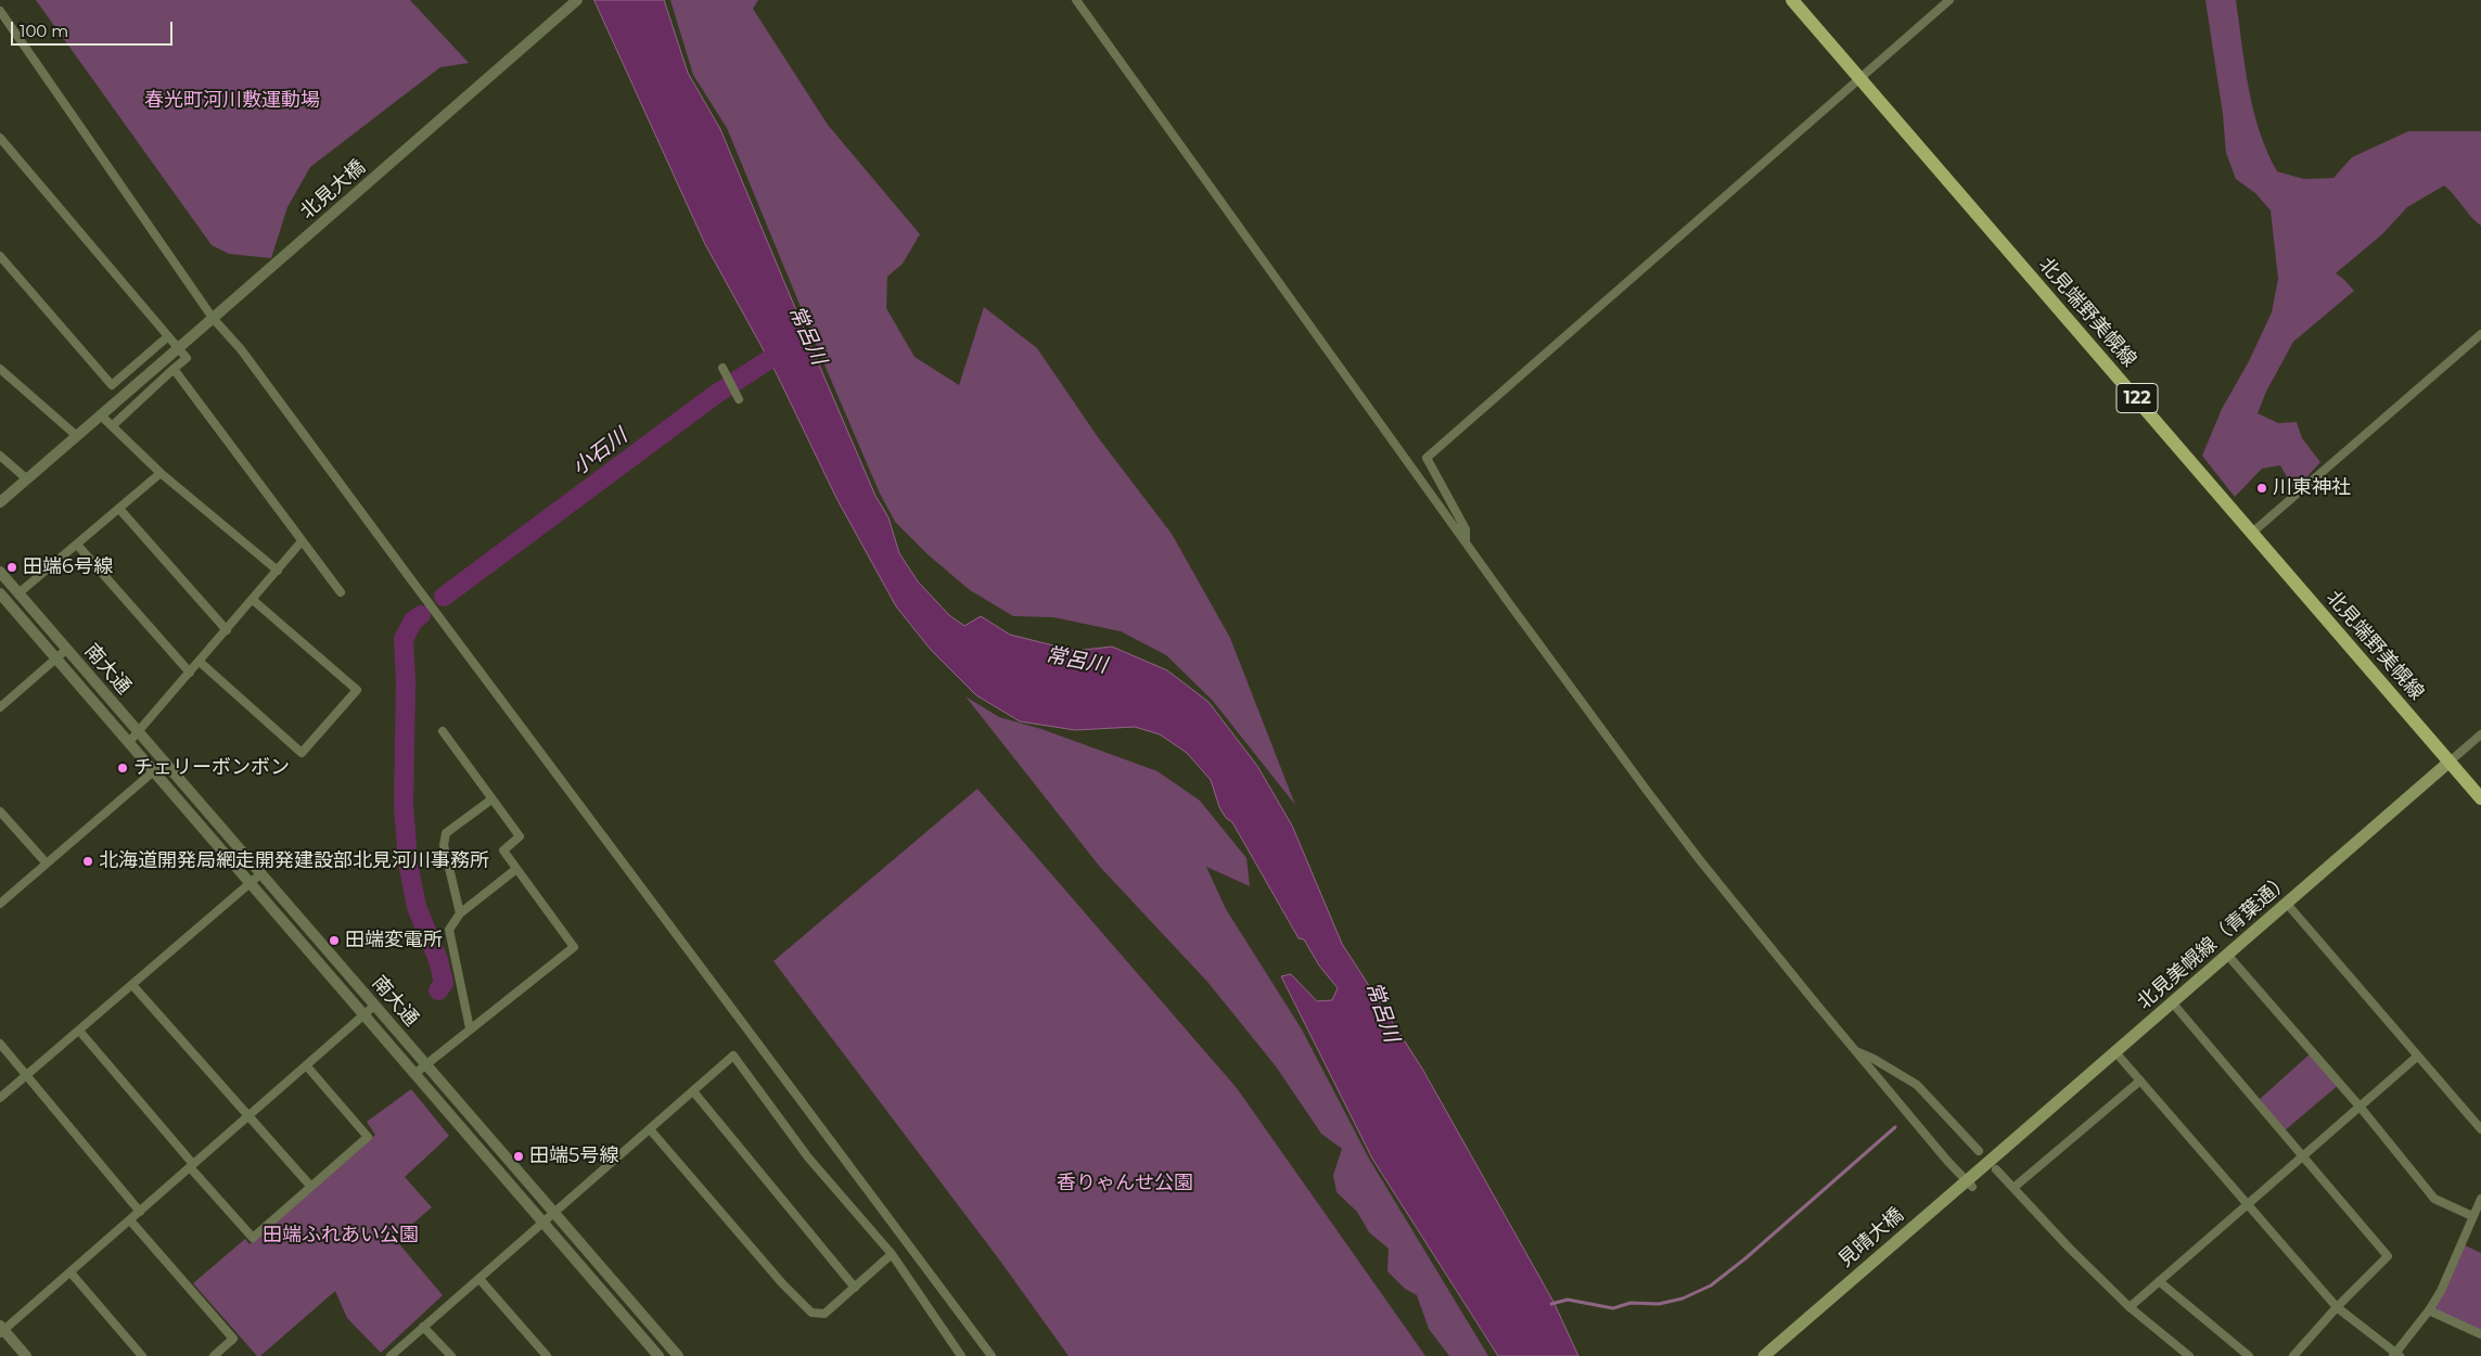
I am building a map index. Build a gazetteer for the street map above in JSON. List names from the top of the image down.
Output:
{
  "streets": {
    "main road": [
      "北見端野美幌線",
      "122",
      "北見美幌線（青葉通）",
      "見晴大橋"
    ],
    "street": ["北見大橋", "南大通"]
  },
  "crossings": [
    ["北見端野美幌線", "北見美幌線（青葉通）"],
    ["北見美幌線（青葉通）", "見晴大橋"]
  ],
  "water": ["常呂川", "小石川"],
  "parks": ["春光町河川敷運動場", "香りゃんせ公園", "田端ふれあい公園"],
  "places": [
    "川東神社",
    "田端6号線",
    "チェリーボンボン",
    "北海道開発局網走開発建設部北見河川事務所",
    "田端変電所",
    "田端5号線"
  ],
  "scale_bar": "100 m"
}
